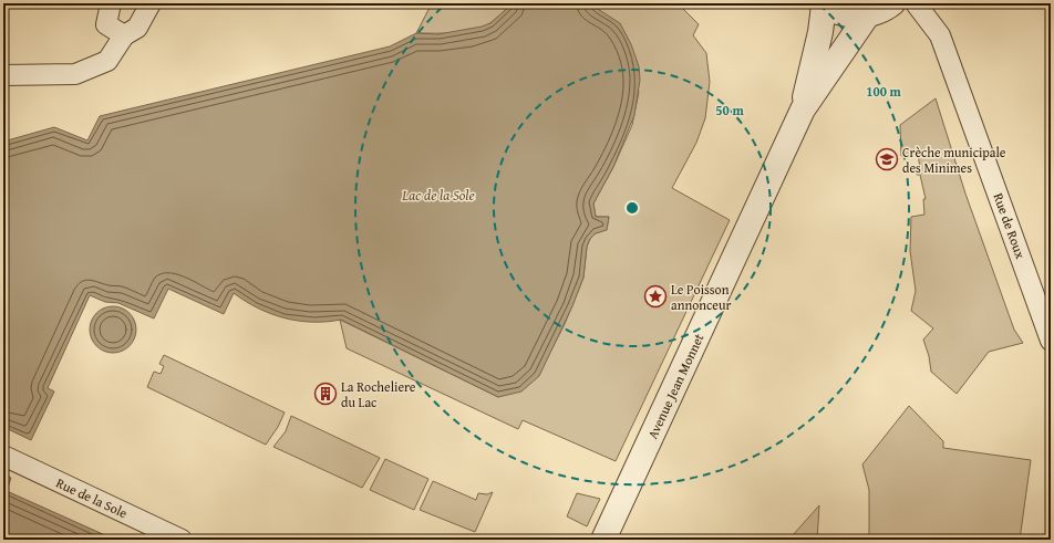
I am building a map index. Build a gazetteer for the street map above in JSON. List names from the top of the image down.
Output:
{
  "streets": {
    "street": ["Rue de Roux", "Avenue Jean Monnet", "Rue de la Sole"]
  },
  "water": ["Lac de la Sole"],
  "places": {
    "school or university": ["Crèche municipale des Minimes"],
    "place": ["Le Poisson annonceur"],
    "building": ["La Rocheliere du Lac"]
  },
  "rings": ["100 m", "50 m"]
}
